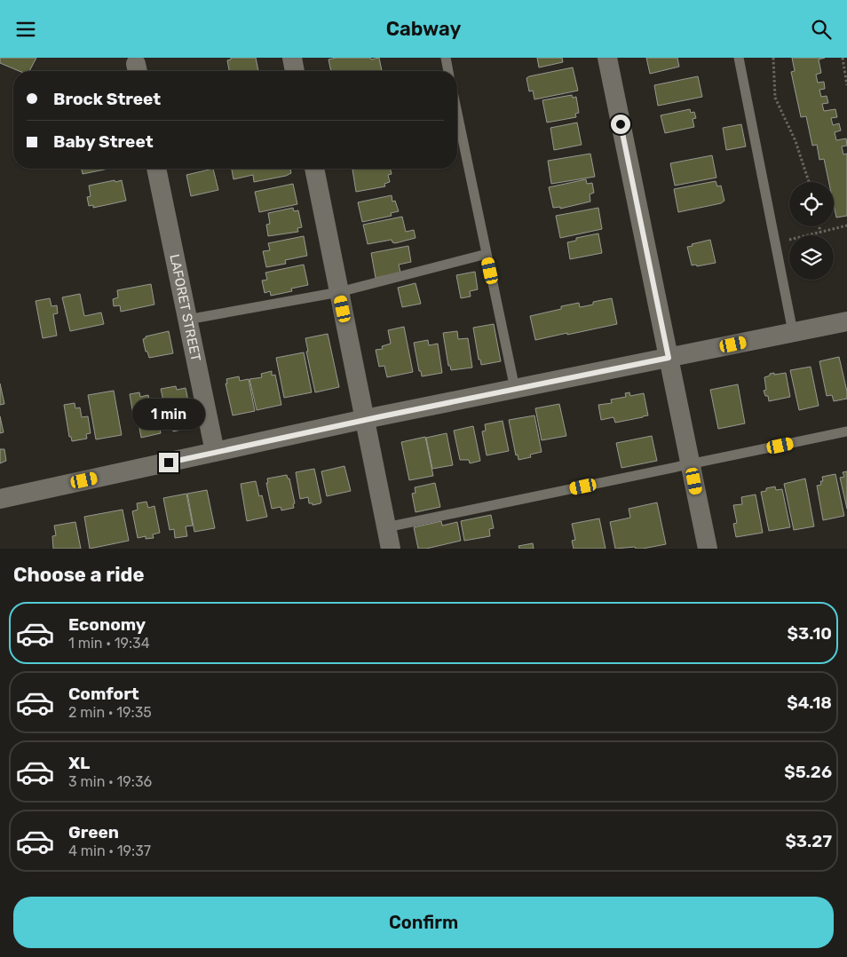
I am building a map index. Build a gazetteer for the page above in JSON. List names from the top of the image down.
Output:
{
  "streets": {
    "street": ["LAFORET STREET"]
  },
  "page": {
    "header": "Cabway",
    "banner": ["Brock Street", "Baby Street"],
    "bubble": "1 min",
    "heading": "Choose a ride",
    "list": [
      {
        "name": "Economy",
        "note": "1 min · 19:34",
        "value": "$3.10"
      },
      {
        "name": "Comfort",
        "note": "2 min · 19:35",
        "value": "$4.18"
      },
      {
        "name": "XL",
        "note": "3 min · 19:36",
        "value": "$5.26"
      },
      {
        "name": "Green",
        "note": "4 min · 19:37",
        "value": "$3.27"
      }
    ],
    "buttons": "Confirm"
  }
}
